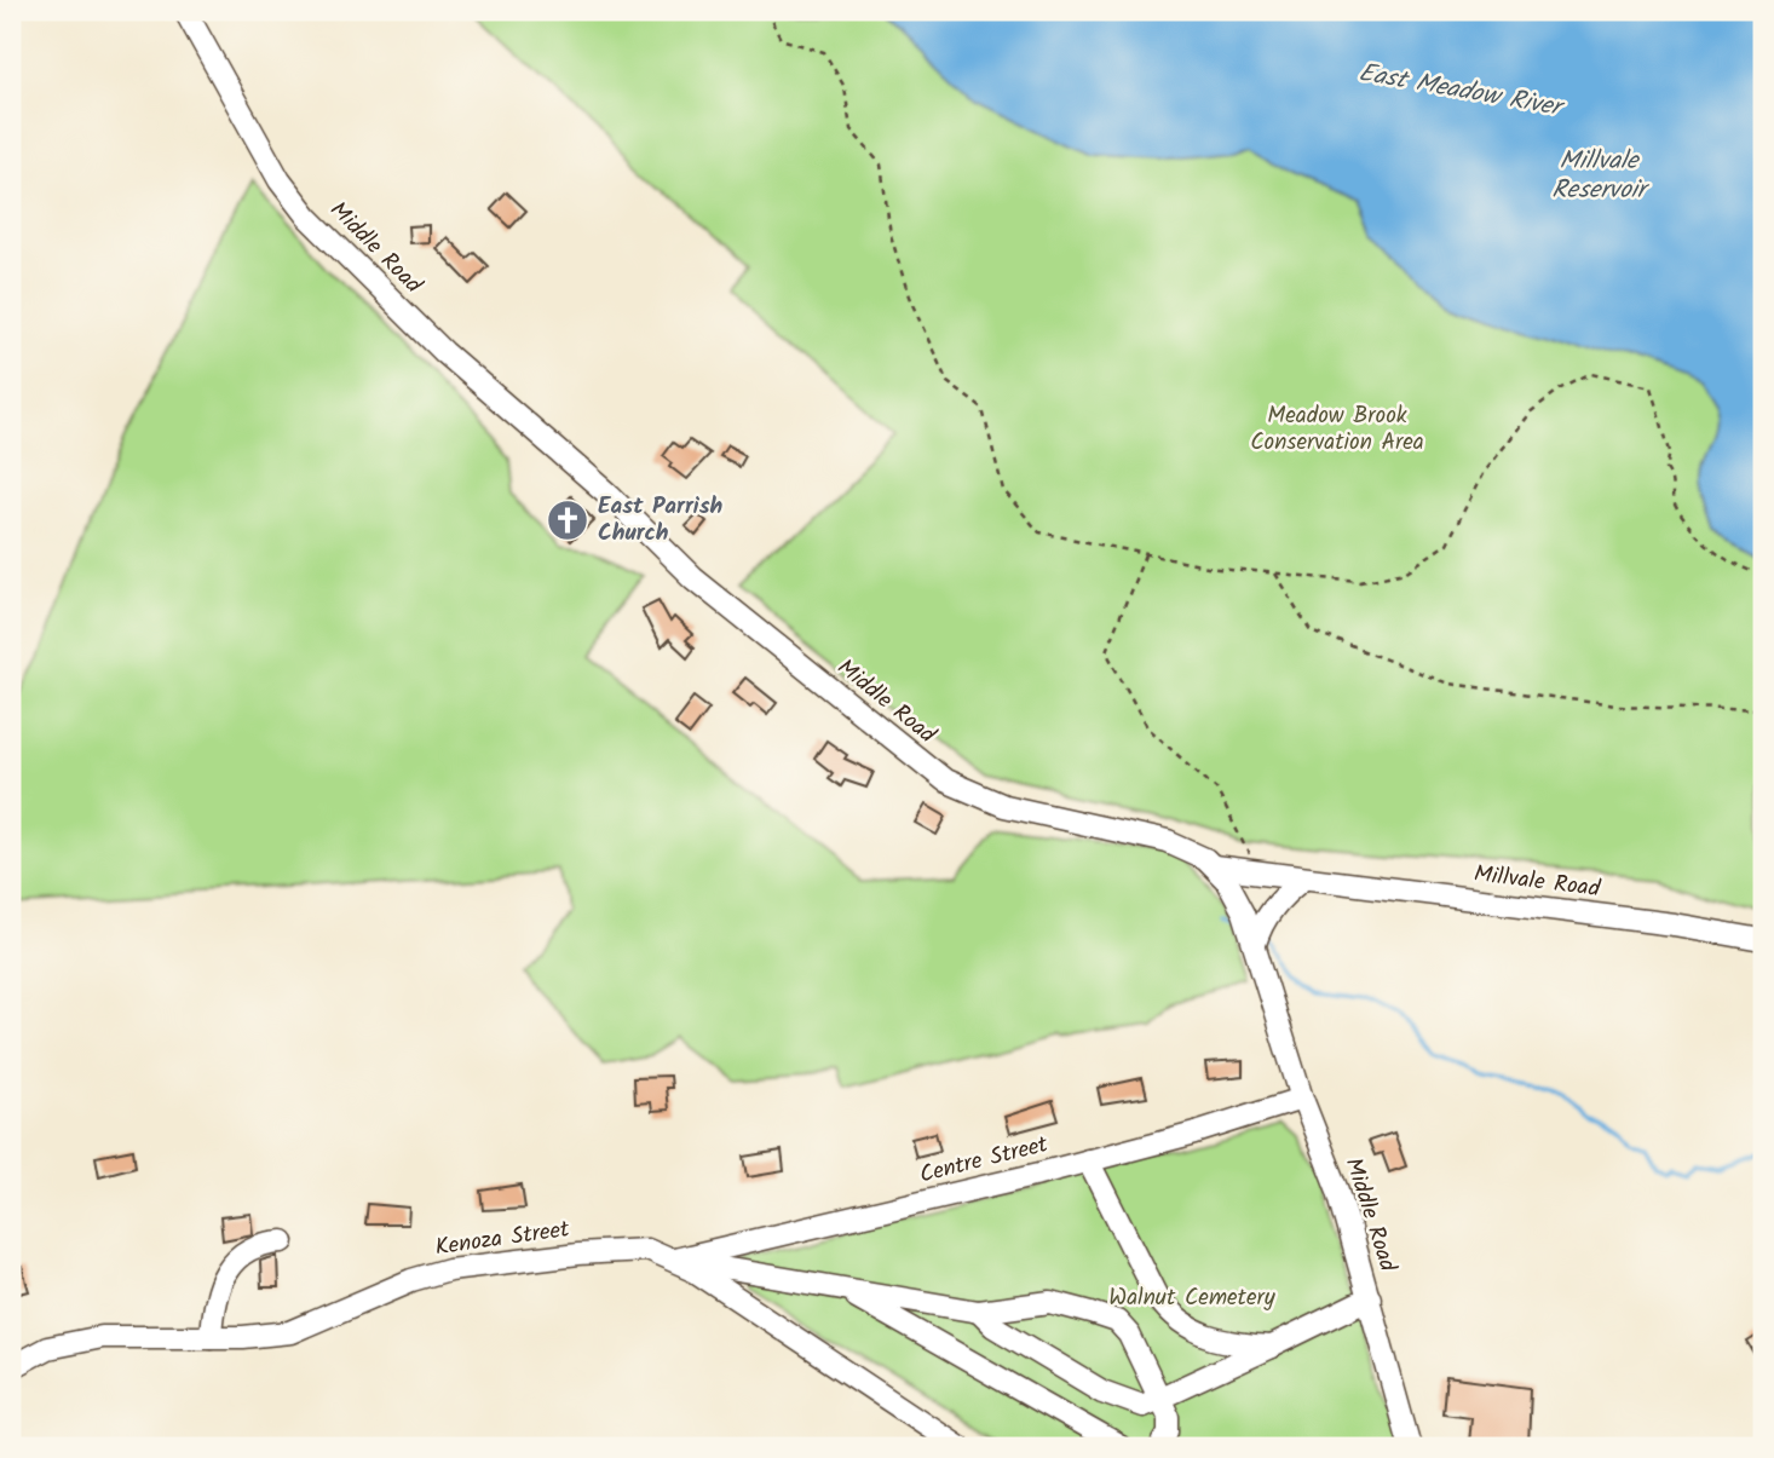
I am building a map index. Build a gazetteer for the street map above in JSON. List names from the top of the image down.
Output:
{
  "streets": {
    "street": [
      "Middle Road",
      "Millvale Road",
      "Centre Street",
      "Kenoza Street"
    ]
  },
  "crossings": [
    ["Middle Road", "Millvale Road"],
    ["Middle Road", "Centre Street"],
    ["Centre Street", "Kenoza Street"]
  ],
  "water": ["East Meadow River", "Millvale Reservoir"],
  "parks": ["Meadow Brook Conservation Area", "Walnut Cemetery"],
  "places": {
    "church": ["East Parrish Church"]
  }
}
